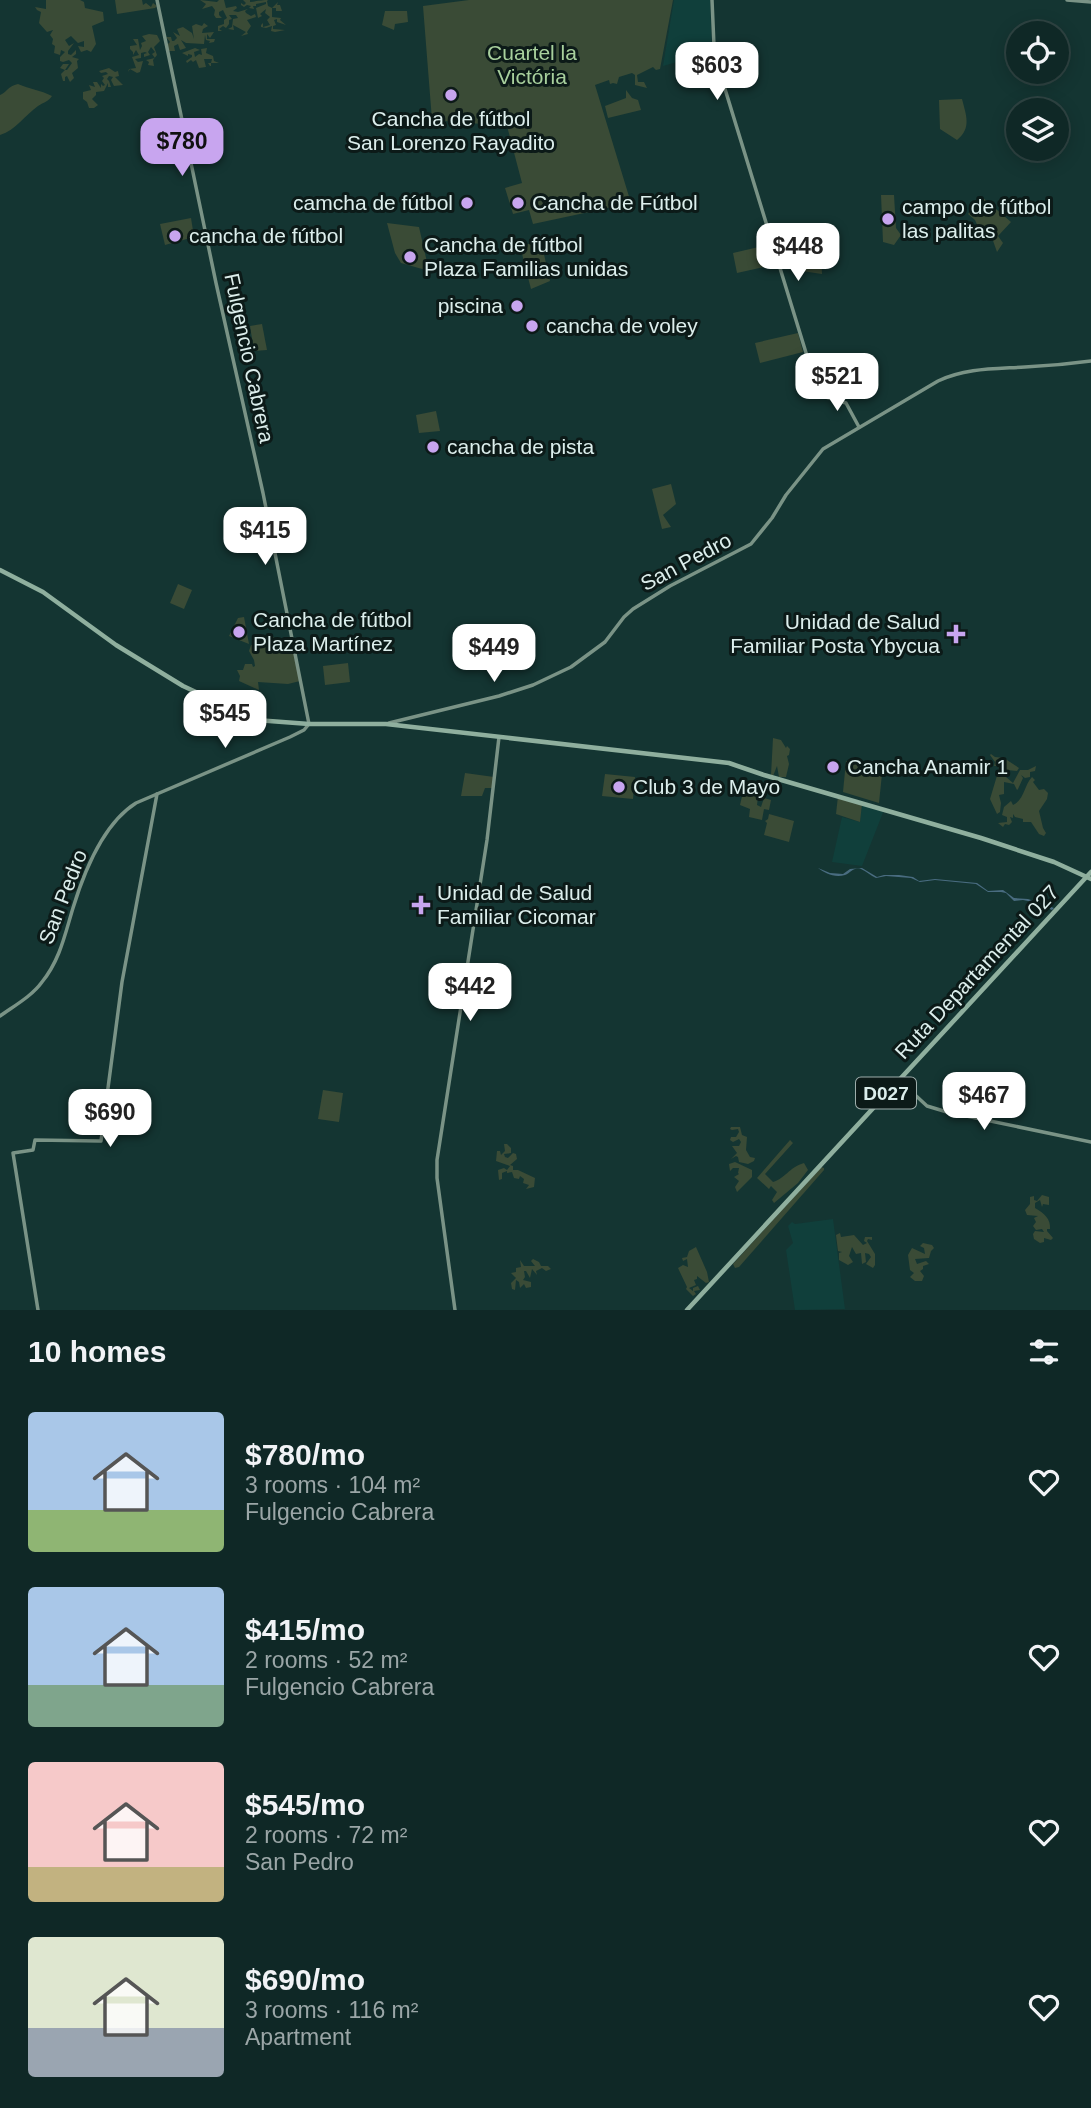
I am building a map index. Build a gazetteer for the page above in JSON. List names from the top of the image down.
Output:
{
  "streets": {
    "main road": ["Ruta Departamental 027", "D027"],
    "street": ["Fulgencio Cabrera", "San Pedro"]
  },
  "crossings": [
    ["Fulgencio Cabrera", "San Pedro"]
  ],
  "parks": ["Cuartel la Victória"],
  "places": {
    "other": [
      "Cancha de fútbol San Lorenzo Rayadito",
      "camcha de fútbol",
      "Cancha de Fútbol",
      "campo de fútbol las palitas",
      "cancha de fútbol",
      "Cancha de fútbol Plaza Familias unidas",
      "piscina",
      "cancha de voley",
      "cancha de pista",
      "Cancha de fútbol Plaza Martínez",
      "Cancha Anamir 1",
      "Club 3 de Mayo"
    ],
    "health": ["Unidad de Salud Familiar Posta Ybycua", "Unidad de Salud Familiar Cicomar"]
  },
  "page": {
    "price": [
      "$603",
      "$780",
      "$448",
      "$521",
      "$415",
      "$449",
      "$545",
      "$442",
      "$467",
      "$690"
    ],
    "heading": "10 homes",
    "list": [
      {
        "name": "$780/mo",
        "note": "3 rooms · 104 m² · Fulgencio Cabrera"
      },
      {
        "name": "$415/mo",
        "note": "2 rooms · 52 m² · Fulgencio Cabrera"
      },
      {
        "name": "$545/mo",
        "note": "2 rooms · 72 m² · San Pedro"
      },
      {
        "name": "$690/mo",
        "note": "3 rooms · 116 m² · Apartment"
      }
    ]
  }
}
